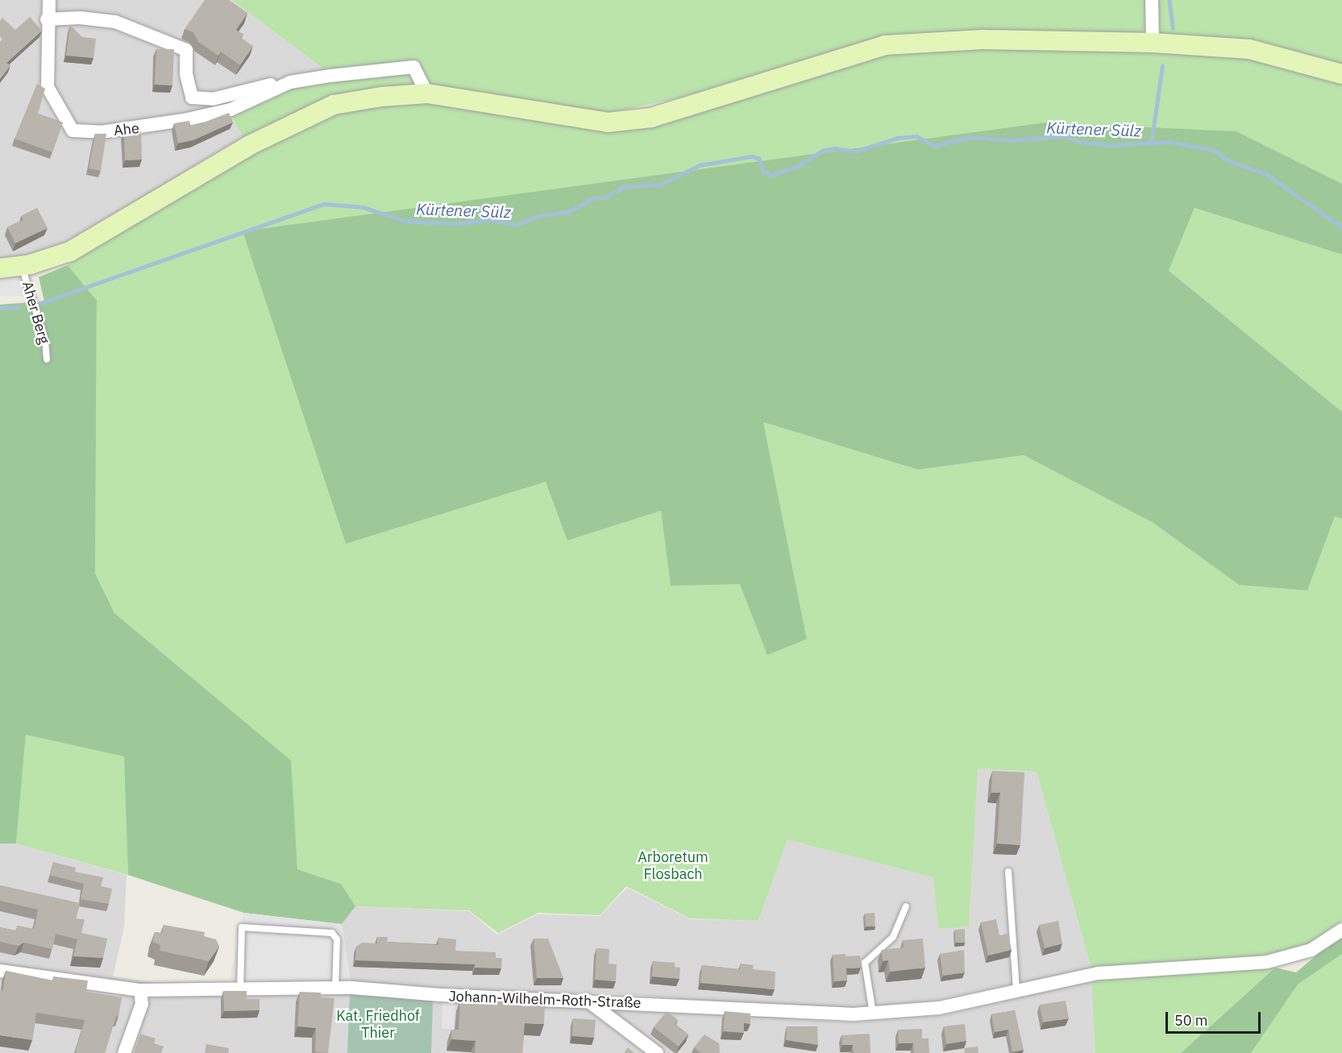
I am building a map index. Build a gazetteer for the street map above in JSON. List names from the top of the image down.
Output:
{
  "streets": {
    "street": ["Ahe", "Johann-Wilhelm-Roth-Straße"],
    "lane": ["Aher Berg"]
  },
  "water": ["Kürtener Sülz"],
  "parks": ["Arboretum Flosbach", "Kat. Friedhof Thier"],
  "scale_bar": "50 m"
}
